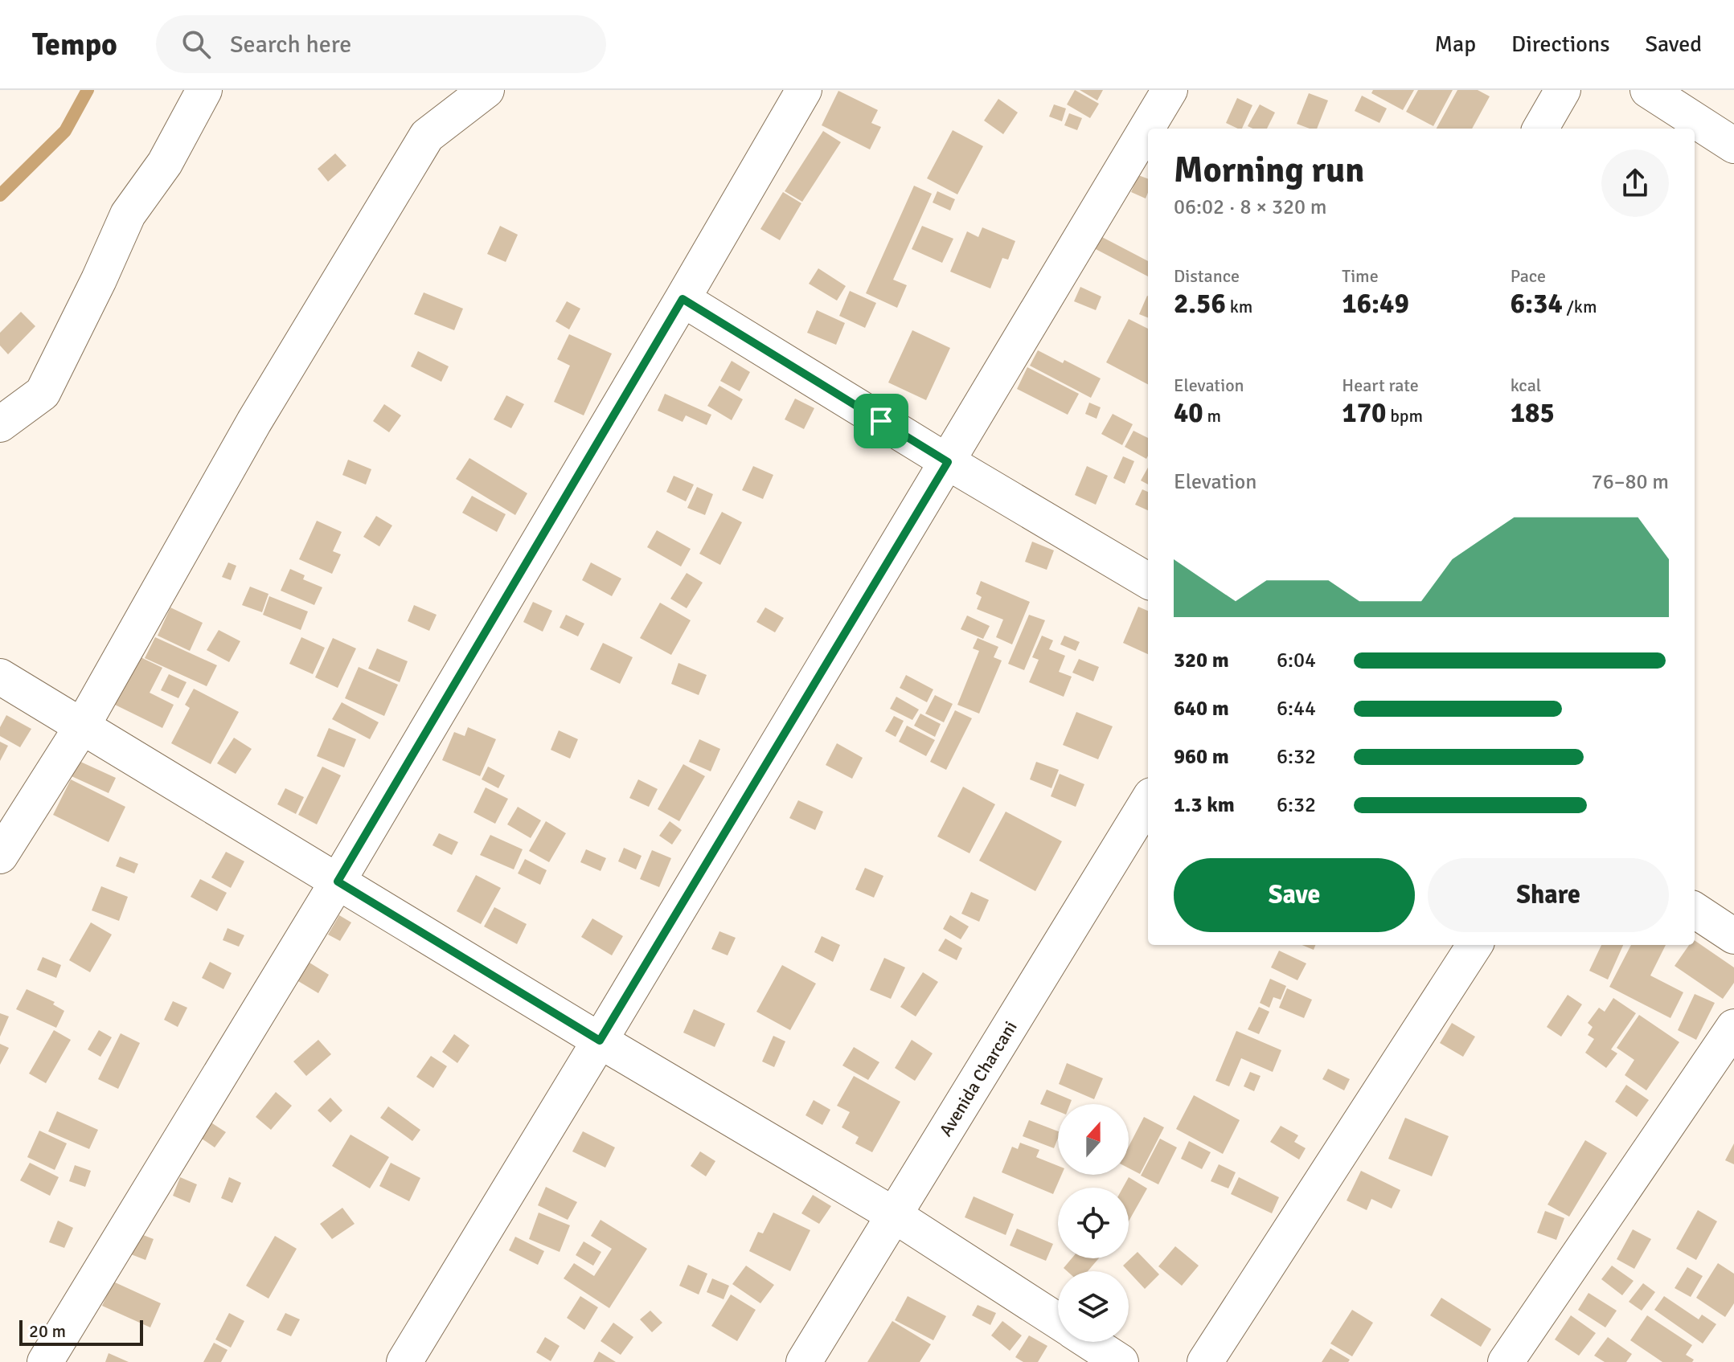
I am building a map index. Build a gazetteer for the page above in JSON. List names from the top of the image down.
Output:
{
  "streets": {
    "street": ["Avenida Charcani"]
  },
  "scale_bar": "20 m",
  "north": "top",
  "page": {
    "header": "Tempo",
    "search": "Search here",
    "nav": ["Map", "Directions", "Saved"],
    "heading": ["Morning run", "06:02 · 8 × 320 m"],
    "stats": [
      ["Distance", "2.56 km"],
      ["Time", "16:49"],
      ["Pace", "6:34 /km"],
      ["Elevation", "40 m"],
      ["Heart rate", "170 bpm"],
      ["kcal", "185"]
    ],
    "chart": ["Elevation", "76–80 m"],
    "list": [
      {
        "name": "320 m",
        "note": "6:04"
      },
      {
        "name": "640 m",
        "note": "6:44"
      },
      {
        "name": "960 m",
        "note": "6:32"
      },
      {
        "name": "1.3 km",
        "note": "6:32"
      }
    ],
    "buttons": ["Save", "Share"],
    "scale": "20 m"
  }
}
